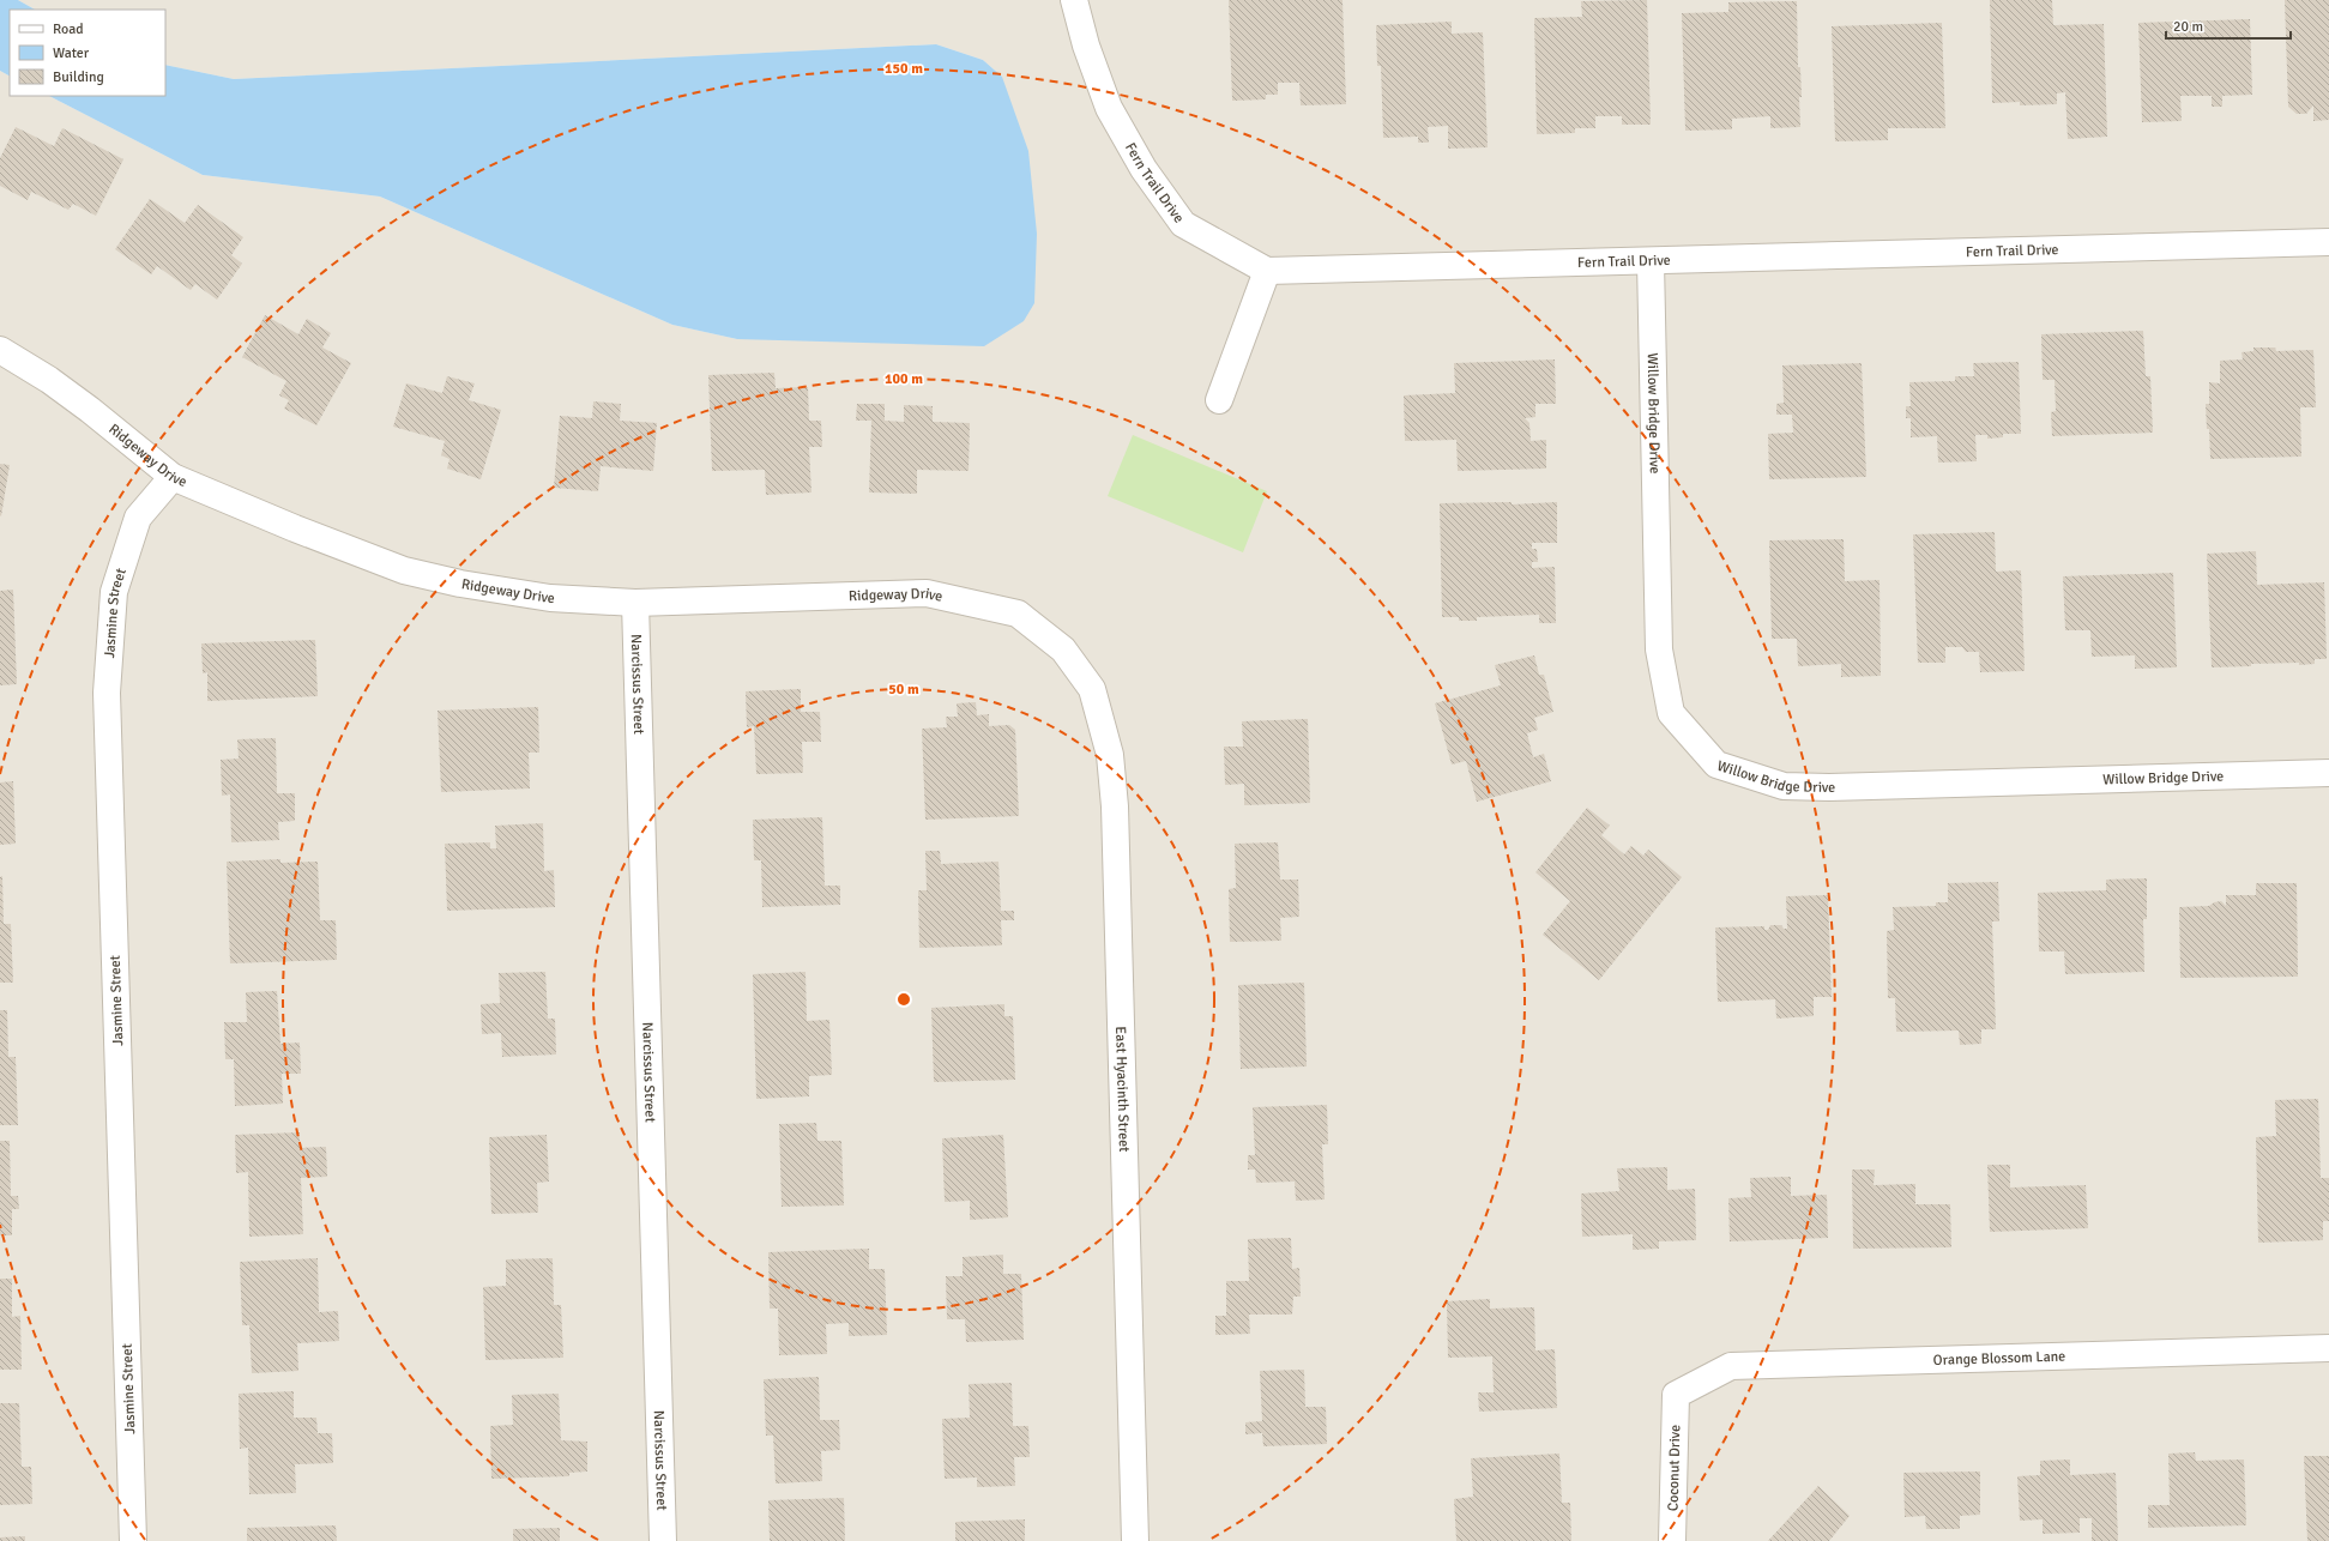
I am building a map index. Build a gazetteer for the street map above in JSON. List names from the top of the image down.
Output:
{
  "streets": {
    "street": [
      "Fern Trail Drive",
      "Willow Bridge Drive",
      "Ridgeway Drive",
      "Jasmine Street",
      "Narcissus Street",
      "East Hyacinth Street",
      "Orange Blossom Lane",
      "Coconut Drive"
    ]
  },
  "crossings": [
    ["Fern Trail Drive", "Willow Bridge Drive"],
    ["Ridgeway Drive", "Jasmine Street"],
    ["Ridgeway Drive", "Narcissus Street"],
    ["Ridgeway Drive", "East Hyacinth Street"],
    ["Orange Blossom Lane", "Coconut Drive"]
  ],
  "legend": ["Road", "Water", "Building"],
  "scale_bar": "20 m",
  "rings": ["150 m", "100 m", "50 m"]
}
